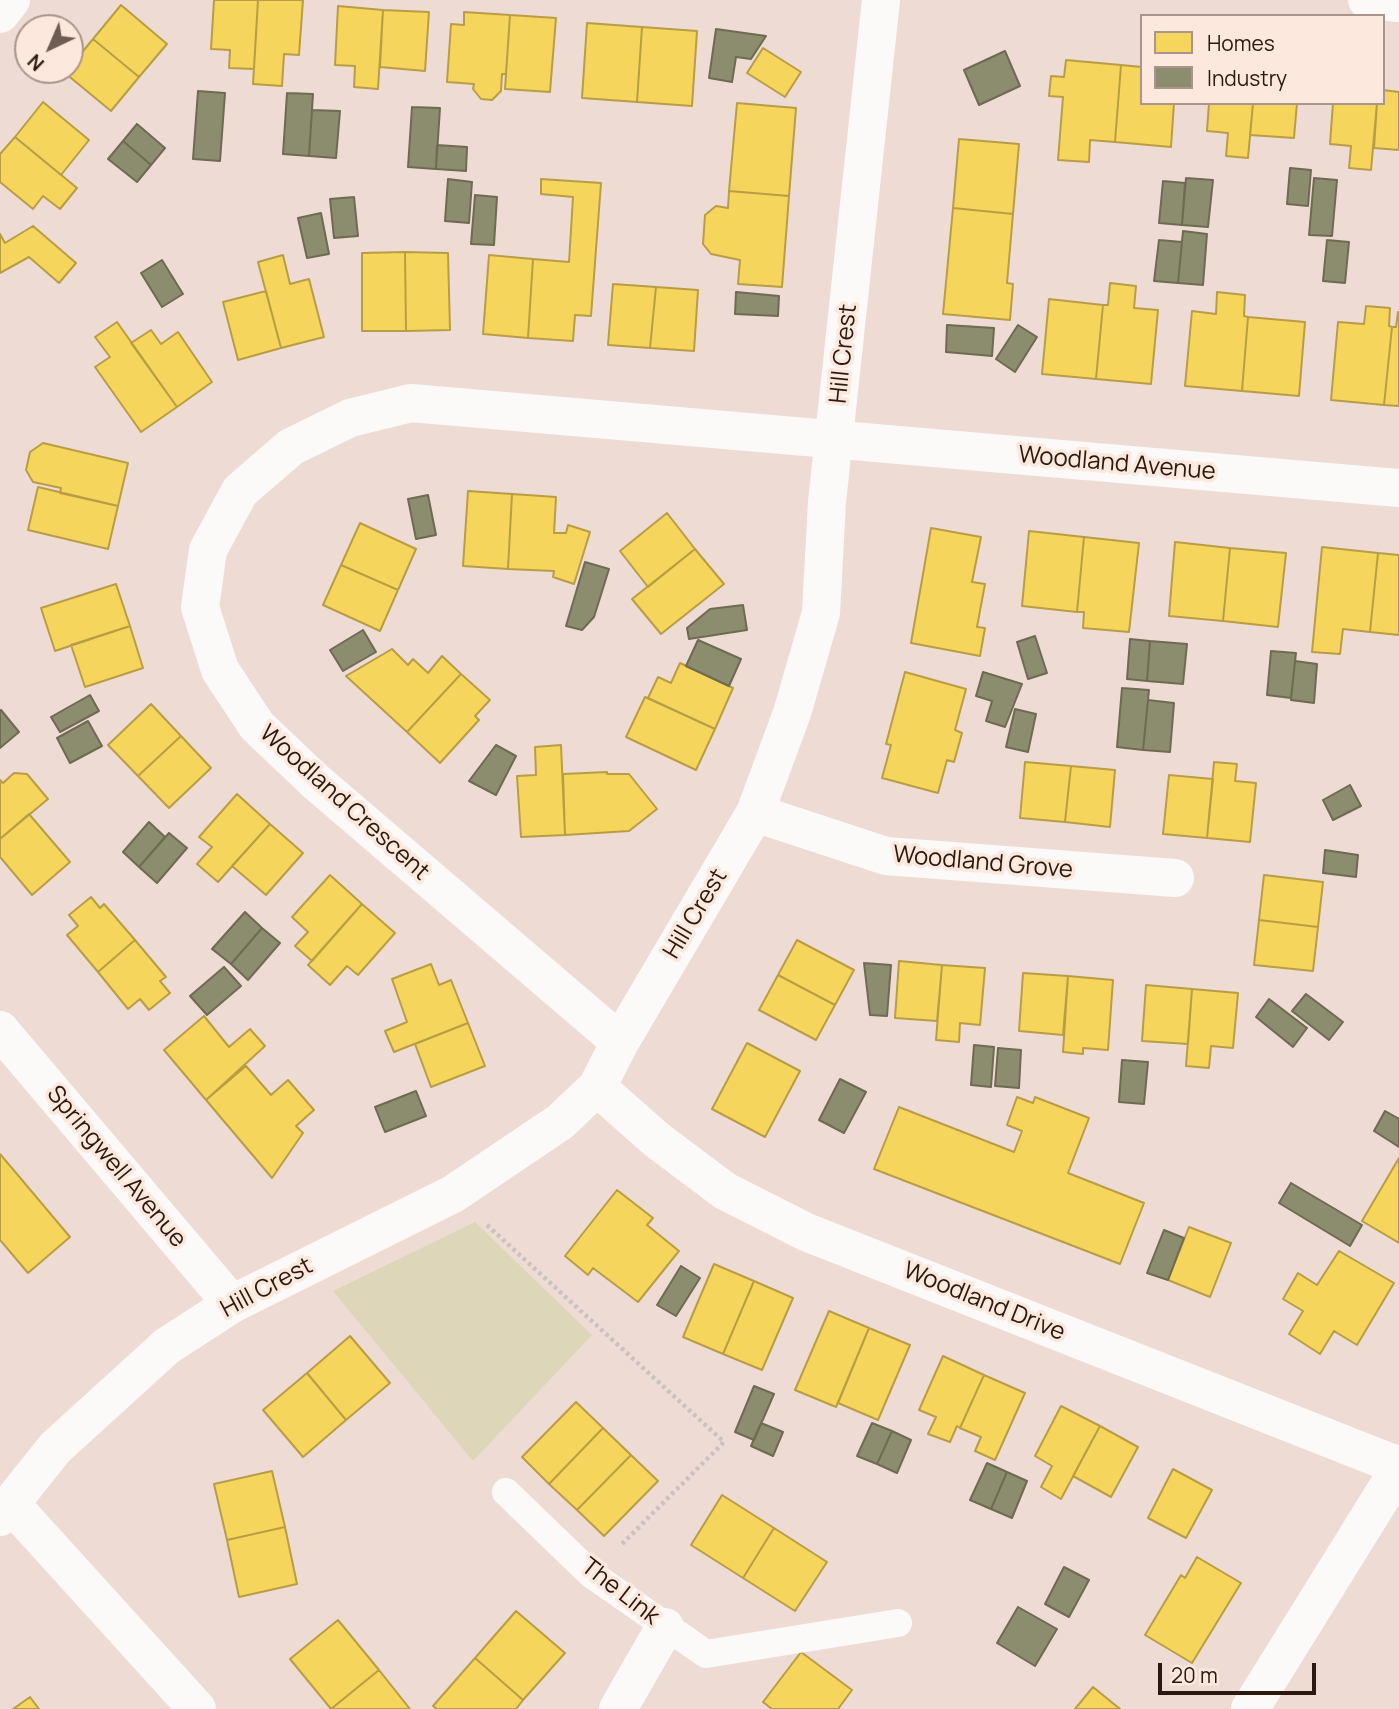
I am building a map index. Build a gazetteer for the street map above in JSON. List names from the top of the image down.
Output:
{
  "streets": {
    "street": [
      "Hill Crest",
      "Woodland Avenue",
      "Woodland Crescent",
      "Woodland Grove",
      "Springwell Avenue",
      "Woodland Drive",
      "The Link"
    ]
  },
  "crossings": [
    ["Hill Crest", "Woodland Avenue"],
    ["Hill Crest", "Woodland Crescent"],
    ["Hill Crest", "Woodland Grove"],
    ["Hill Crest", "Springwell Avenue"],
    ["Hill Crest", "Woodland Drive"],
    ["Woodland Avenue", "Woodland Crescent"]
  ],
  "legend": ["Homes", "Industry"],
  "scale_bar": "20 m",
  "north": "bottom left"
}
